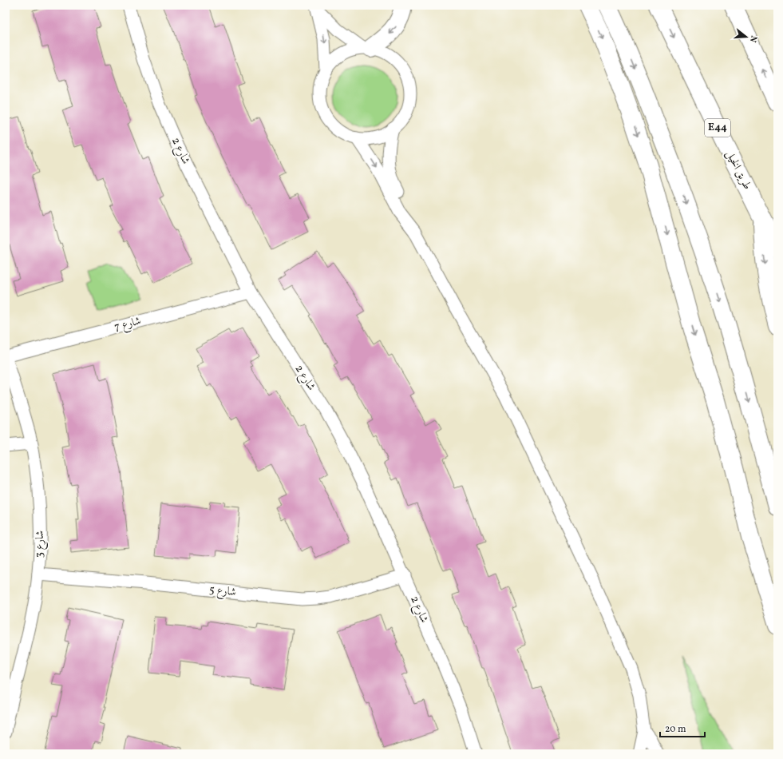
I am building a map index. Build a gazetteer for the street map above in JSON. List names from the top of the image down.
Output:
{
  "streets": {
    "highway": ["E44", "طريق الخيل"],
    "street": [
      "شارع 2",
      "شارع 7",
      "شارع 3",
      "شارع 5"
    ]
  },
  "crossings": [
    ["E44", "طريق الخيل"],
    ["شارع 2", "شارع 7"],
    ["شارع 2", "شارع 5"],
    ["شارع 7", "شارع 3"],
    ["شارع 3", "شارع 5"]
  ],
  "scale_bar": "20 m",
  "north": "right"
}
